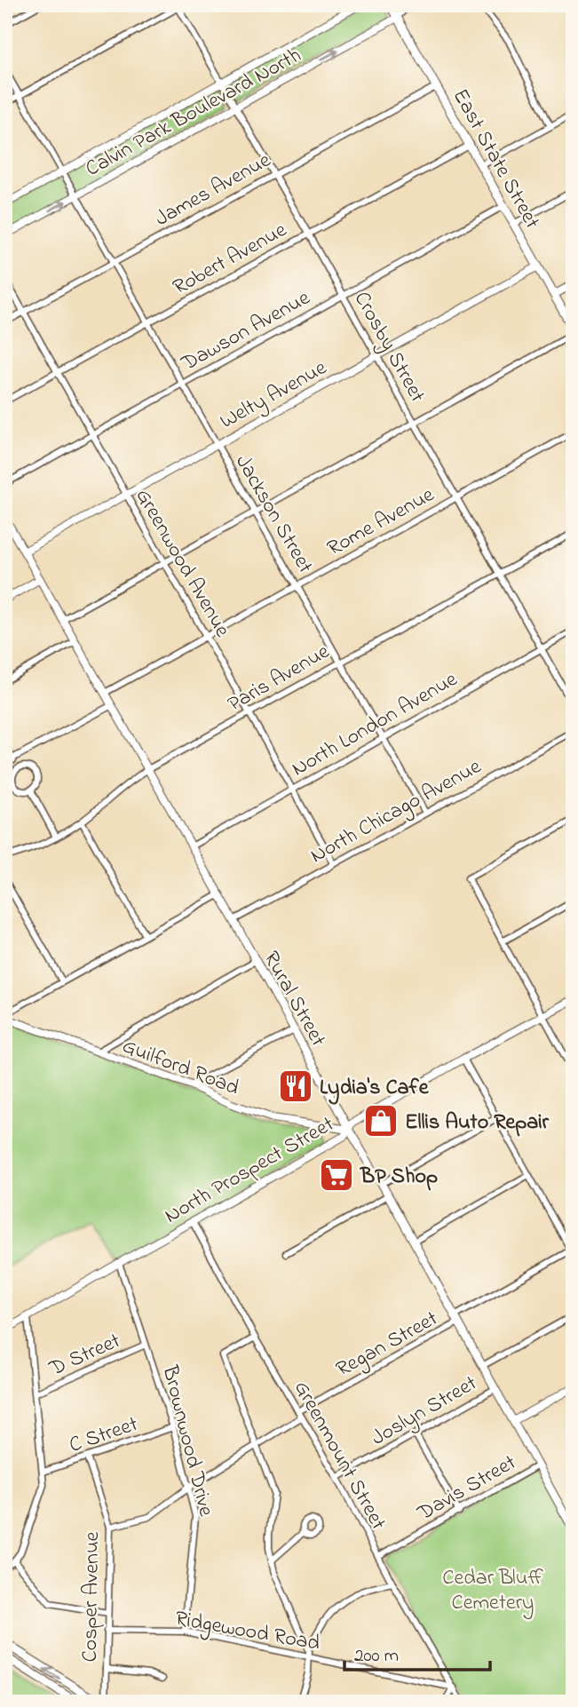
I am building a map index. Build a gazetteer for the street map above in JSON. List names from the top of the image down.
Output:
{
  "streets": {
    "main road": ["East State Street"],
    "street": [
      "Calvin Park Boulevard North",
      "James Avenue",
      "Robert Avenue",
      "Dawson Avenue",
      "Crosby Street",
      "Welty Avenue",
      "Jackson Street",
      "Rome Avenue",
      "Greenwood Avenue",
      "Paris Avenue",
      "North London Avenue",
      "North Chicago Avenue",
      "Rural Street",
      "Guilford Road",
      "North Prospect Street",
      "Regan Street",
      "D Street",
      "Joslyn Street",
      "C Street",
      "Brownwood Drive",
      "Greenmount Street",
      "Davis Street",
      "Cosper Avenue",
      "Ridgewood Road"
    ]
  },
  "crossings": [
    ["Calvin Park Boulevard North", "East State Street"],
    ["Calvin Park Boulevard North", "Crosby Street"],
    ["Calvin Park Boulevard North", "Jackson Street"],
    ["East State Street", "James Avenue"],
    ["East State Street", "Robert Avenue"],
    ["East State Street", "Dawson Avenue"],
    ["East State Street", "Welty Avenue"],
    ["James Avenue", "Crosby Street"],
    ["James Avenue", "Jackson Street"],
    ["James Avenue", "Greenwood Avenue"],
    ["Robert Avenue", "Crosby Street"],
    ["Robert Avenue", "Jackson Street"],
    ["Robert Avenue", "Greenwood Avenue"],
    ["Dawson Avenue", "Crosby Street"],
    ["Dawson Avenue", "Jackson Street"],
    ["Dawson Avenue", "Greenwood Avenue"],
    ["Crosby Street", "Welty Avenue"],
    ["Crosby Street", "Rome Avenue"],
    ["Crosby Street", "Paris Avenue"],
    ["Crosby Street", "North London Avenue"],
    ["Welty Avenue", "Jackson Street"],
    ["Welty Avenue", "Greenwood Avenue"],
    ["Welty Avenue", "Rural Street"],
    ["Jackson Street", "Rome Avenue"],
    ["Jackson Street", "Paris Avenue"],
    ["Jackson Street", "North London Avenue"],
    ["Jackson Street", "North Chicago Avenue"],
    ["Rome Avenue", "Greenwood Avenue"],
    ["Rome Avenue", "Rural Street"],
    ["Greenwood Avenue", "Paris Avenue"],
    ["Greenwood Avenue", "North London Avenue"],
    ["Greenwood Avenue", "North Chicago Avenue"],
    ["Paris Avenue", "Rural Street"],
    ["North London Avenue", "Rural Street"],
    ["North Chicago Avenue", "Rural Street"],
    ["Rural Street", "Guilford Road"],
    ["Rural Street", "North Prospect Street"],
    ["Rural Street", "Regan Street"],
    ["Rural Street", "Joslyn Street"],
    ["Rural Street", "Davis Street"],
    ["Guilford Road", "North Prospect Street"],
    ["North Prospect Street", "Brownwood Drive"],
    ["North Prospect Street", "Greenmount Street"],
    ["Regan Street", "Brownwood Drive"],
    ["Regan Street", "Greenmount Street"],
    ["Regan Street", "Cosper Avenue"],
    ["D Street", "Brownwood Drive"],
    ["Joslyn Street", "Greenmount Street"],
    ["C Street", "Brownwood Drive"],
    ["C Street", "Cosper Avenue"],
    ["Brownwood Drive", "Ridgewood Road"],
    ["Greenmount Street", "Davis Street"],
    ["Greenmount Street", "Ridgewood Road"],
    ["Cosper Avenue", "Ridgewood Road"]
  ],
  "parks": ["Cedar Bluff Cemetery"],
  "places": {
    "restaurant": ["Lydia's Cafe"],
    "shop": ["Ellis Auto Repair"],
    "supermarket": ["BP Shop"]
  },
  "scale_bar": "200 m"
}
